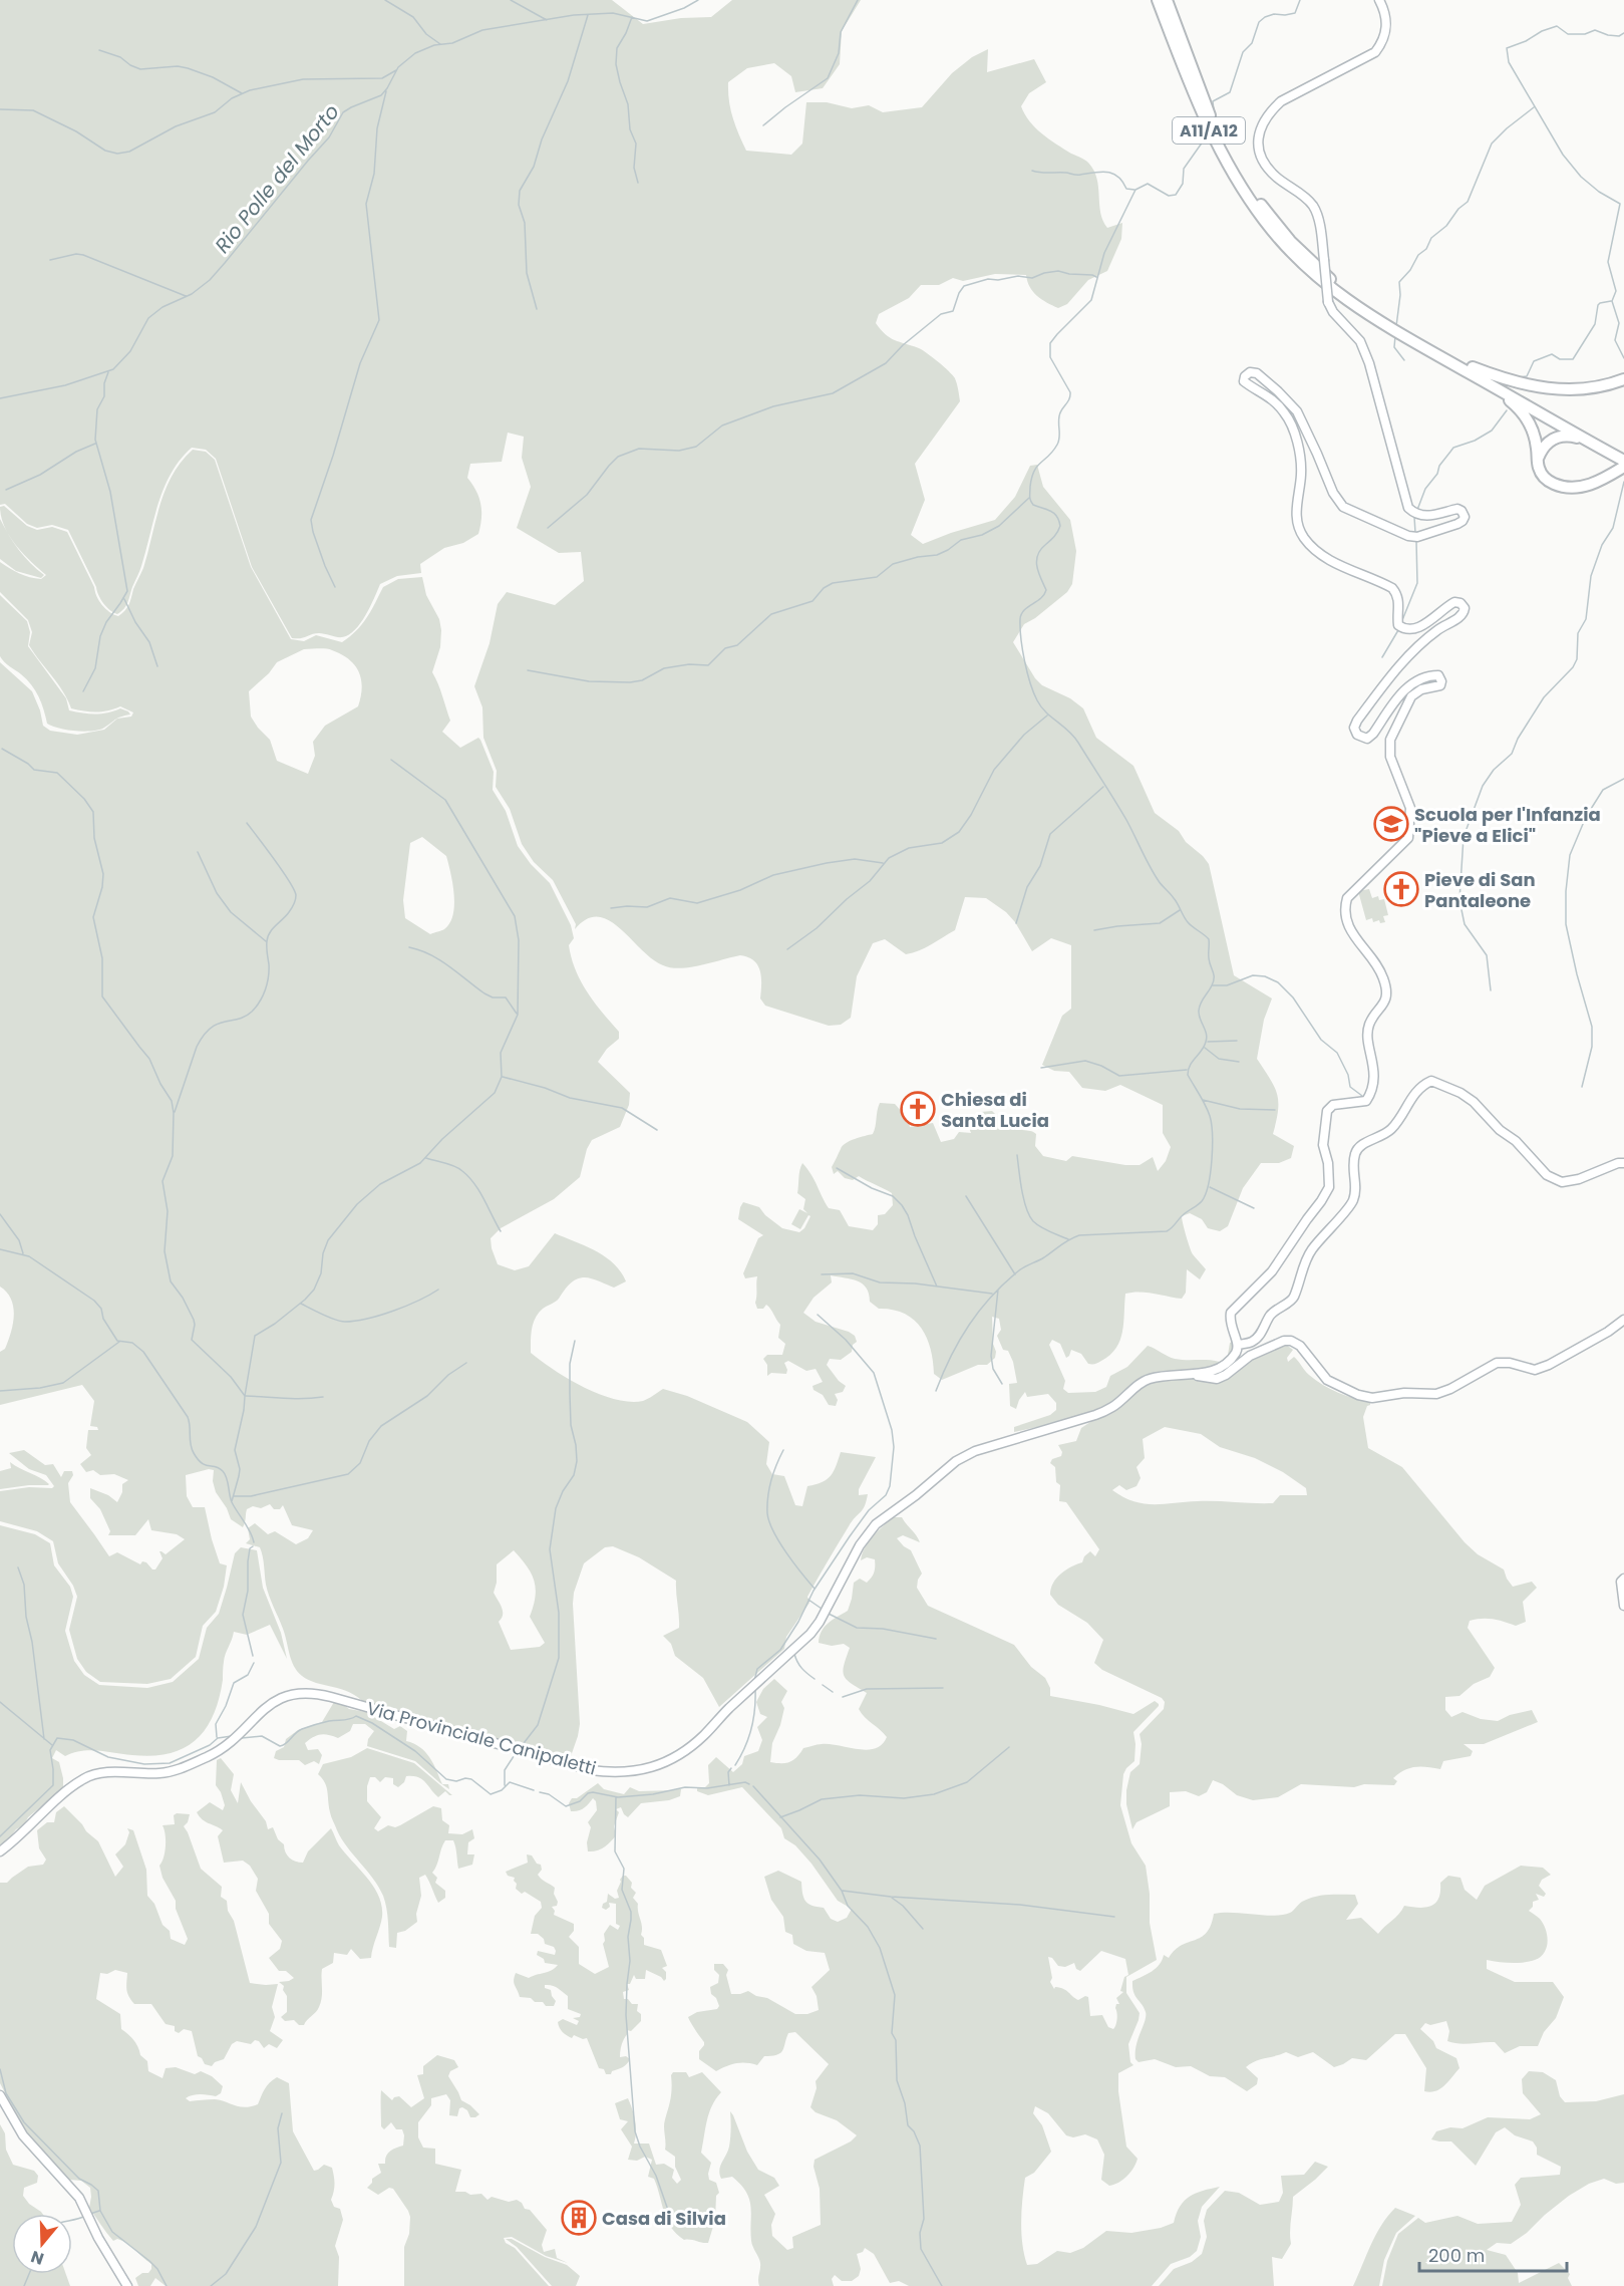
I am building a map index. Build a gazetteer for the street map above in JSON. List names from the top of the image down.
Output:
{
  "streets": {
    "highway": ["A11/A12"],
    "street": ["Via Provinciale Canipaletti"]
  },
  "water": ["Rio Polle del Morto"],
  "places": {
    "school or university": ["Scuola per l'Infanzia \"Pieve a Elici\""],
    "church": ["Pieve di San Pantaleone", "Chiesa di Santa Lucia"],
    "building": ["Casa di Silvia"]
  },
  "scale_bar": "200 m",
  "north": "bottom"
}
